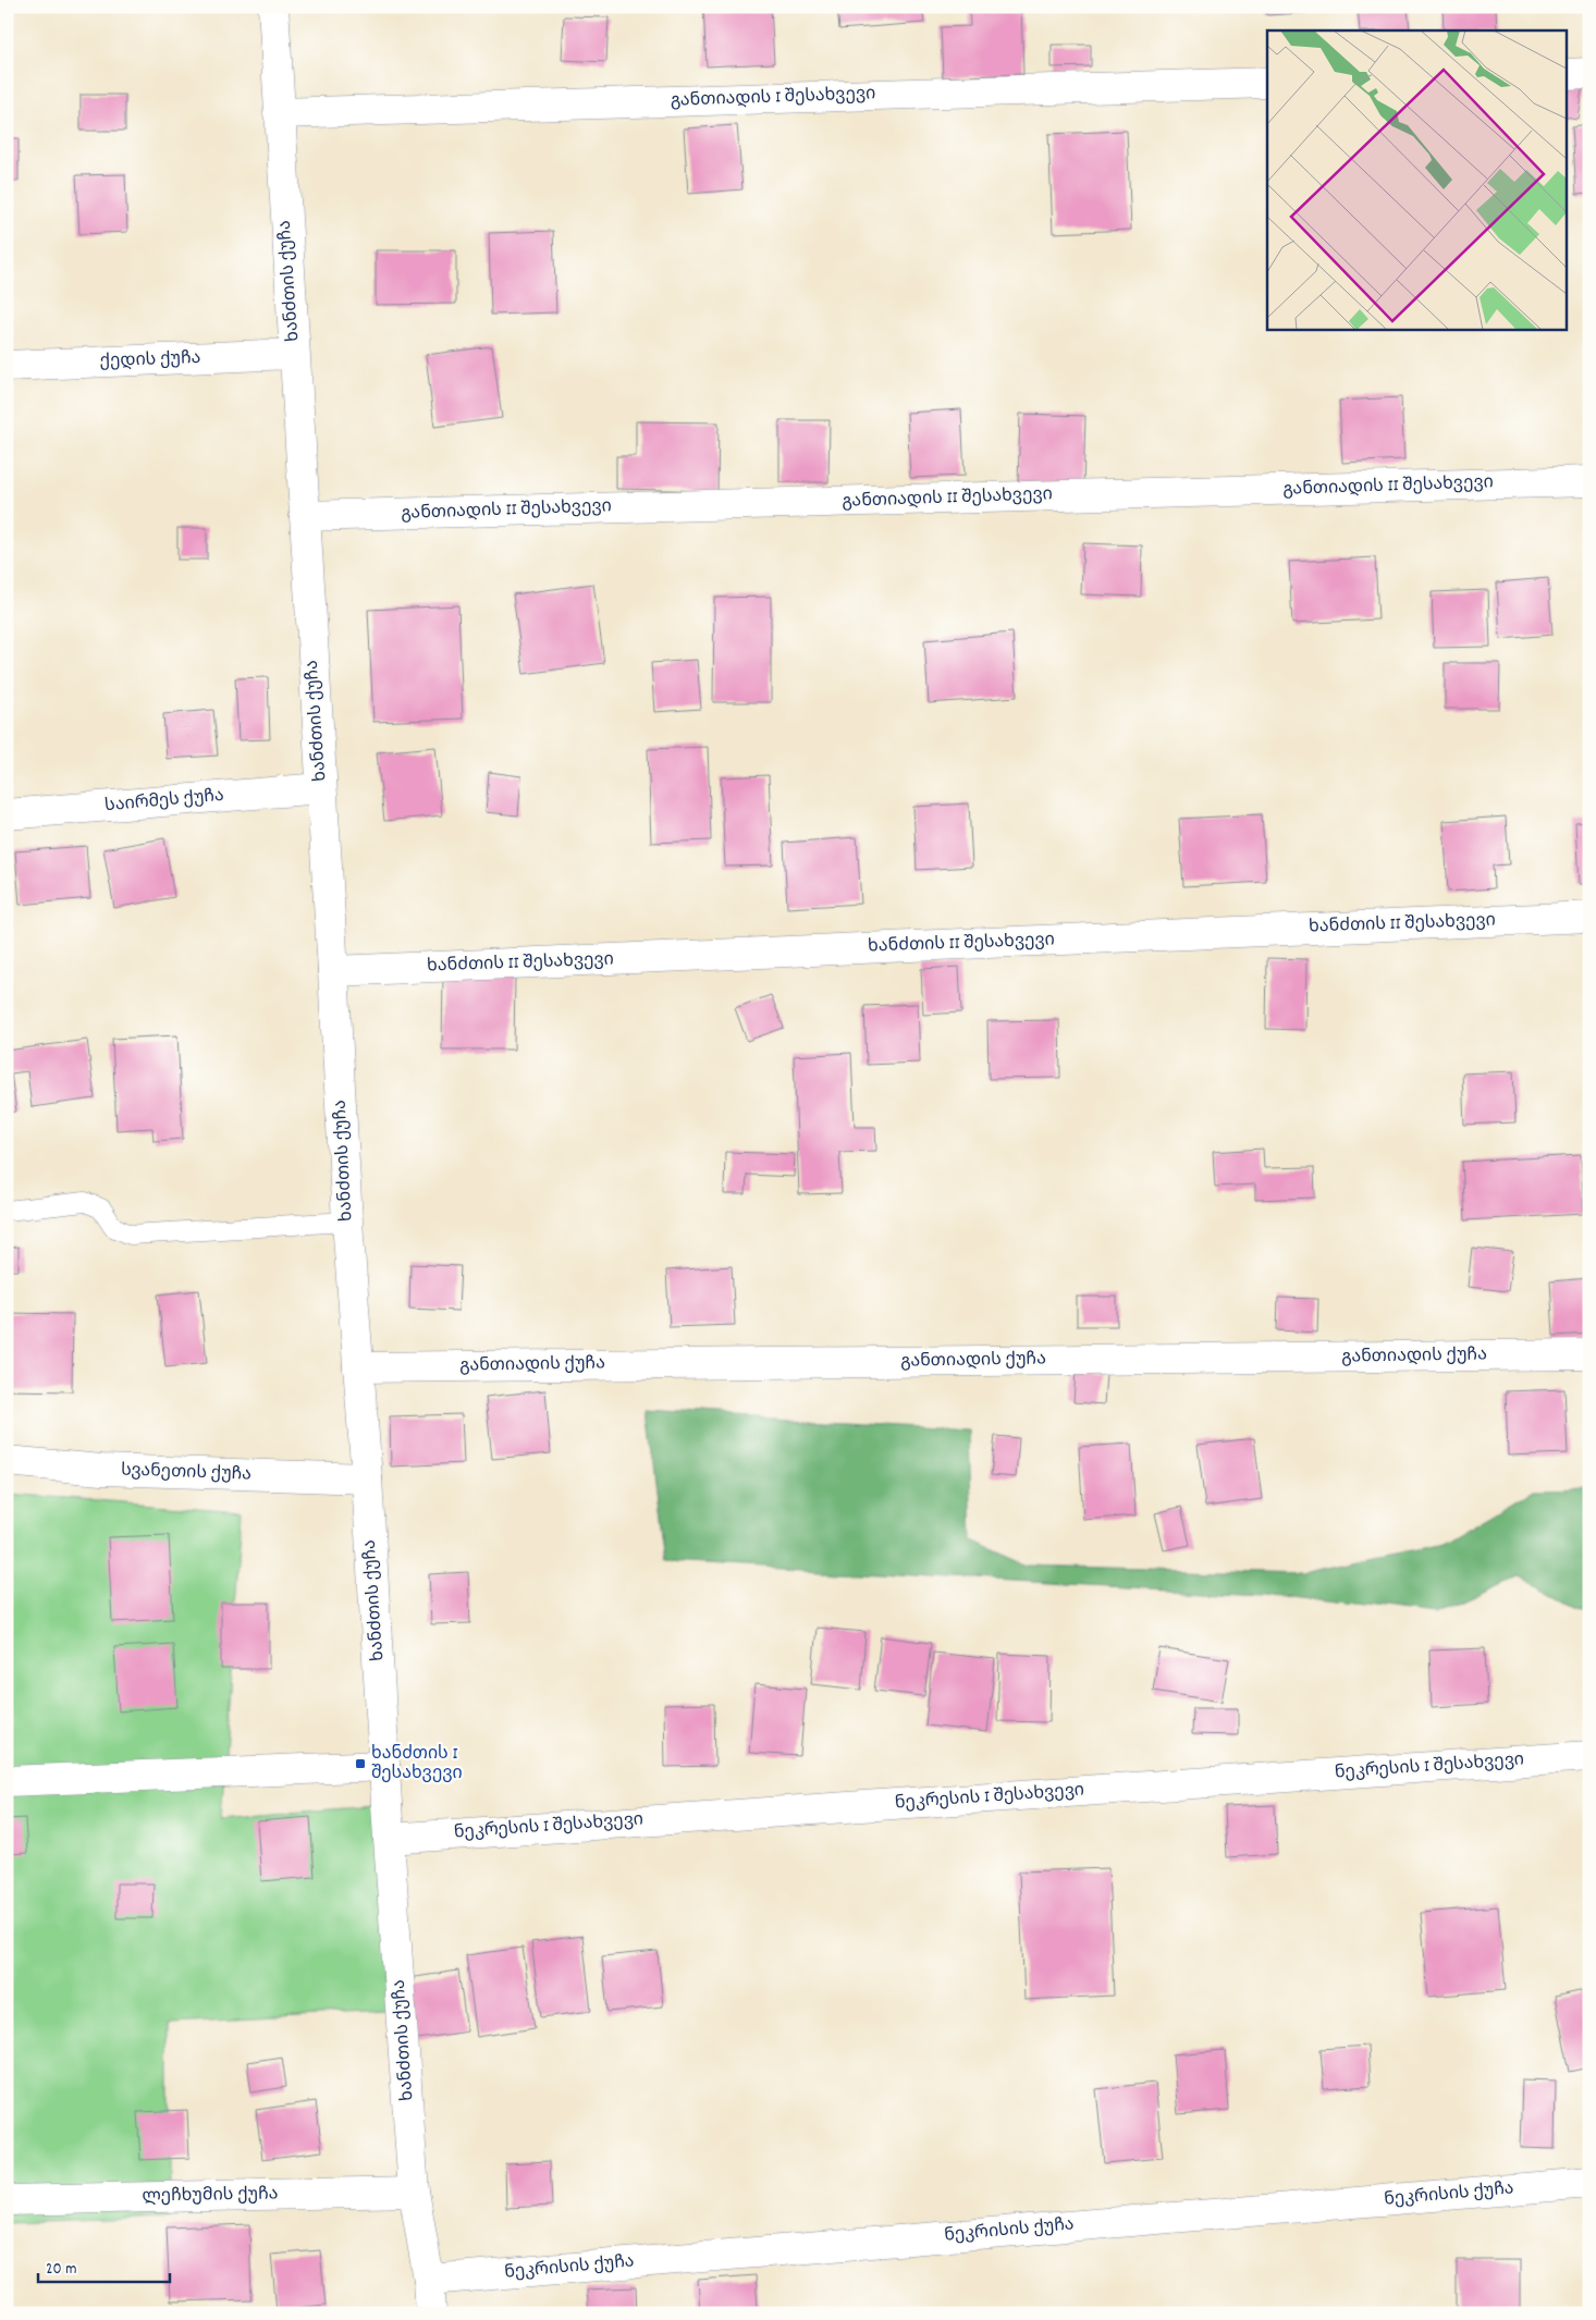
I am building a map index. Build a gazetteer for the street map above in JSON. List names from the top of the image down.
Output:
{
  "streets": {
    "street": [
      "განთიადის I შესახვევი",
      "ხანძთის ქუჩა",
      "ქედის ქუჩა",
      "განთიადის II შესახვევი",
      "საირმეს ქუჩა",
      "ხანძთის II შესახვევი",
      "განთიადის ქუჩა",
      "სვანეთის ქუჩა",
      "ნეკრესის I შესახვევი",
      "ნეკრისის ქუჩა",
      "ლეჩხუმის ქუჩა"
    ]
  },
  "crossings": [
    ["განთიადის I შესახვევი", "ხანძთის ქუჩა"],
    ["ხანძთის ქუჩა", "ქედის ქუჩა"],
    ["ხანძთის ქუჩა", "განთიადის II შესახვევი"],
    ["ხანძთის ქუჩა", "საირმეს ქუჩა"],
    ["ხანძთის ქუჩა", "ხანძთის II შესახვევი"],
    ["ხანძთის ქუჩა", "განთიადის ქუჩა"],
    ["ხანძთის ქუჩა", "სვანეთის ქუჩა"],
    ["ხანძთის ქუჩა", "ნეკრესის I შესახვევი"],
    ["ხანძთის ქუჩა", "ნეკრისის ქუჩა"],
    ["ხანძთის ქუჩა", "ლეჩხუმის ქუჩა"]
  ],
  "places": {
    "transit": ["ხანძთის I შესახვევი"]
  },
  "scale_bar": "20 m"
}
